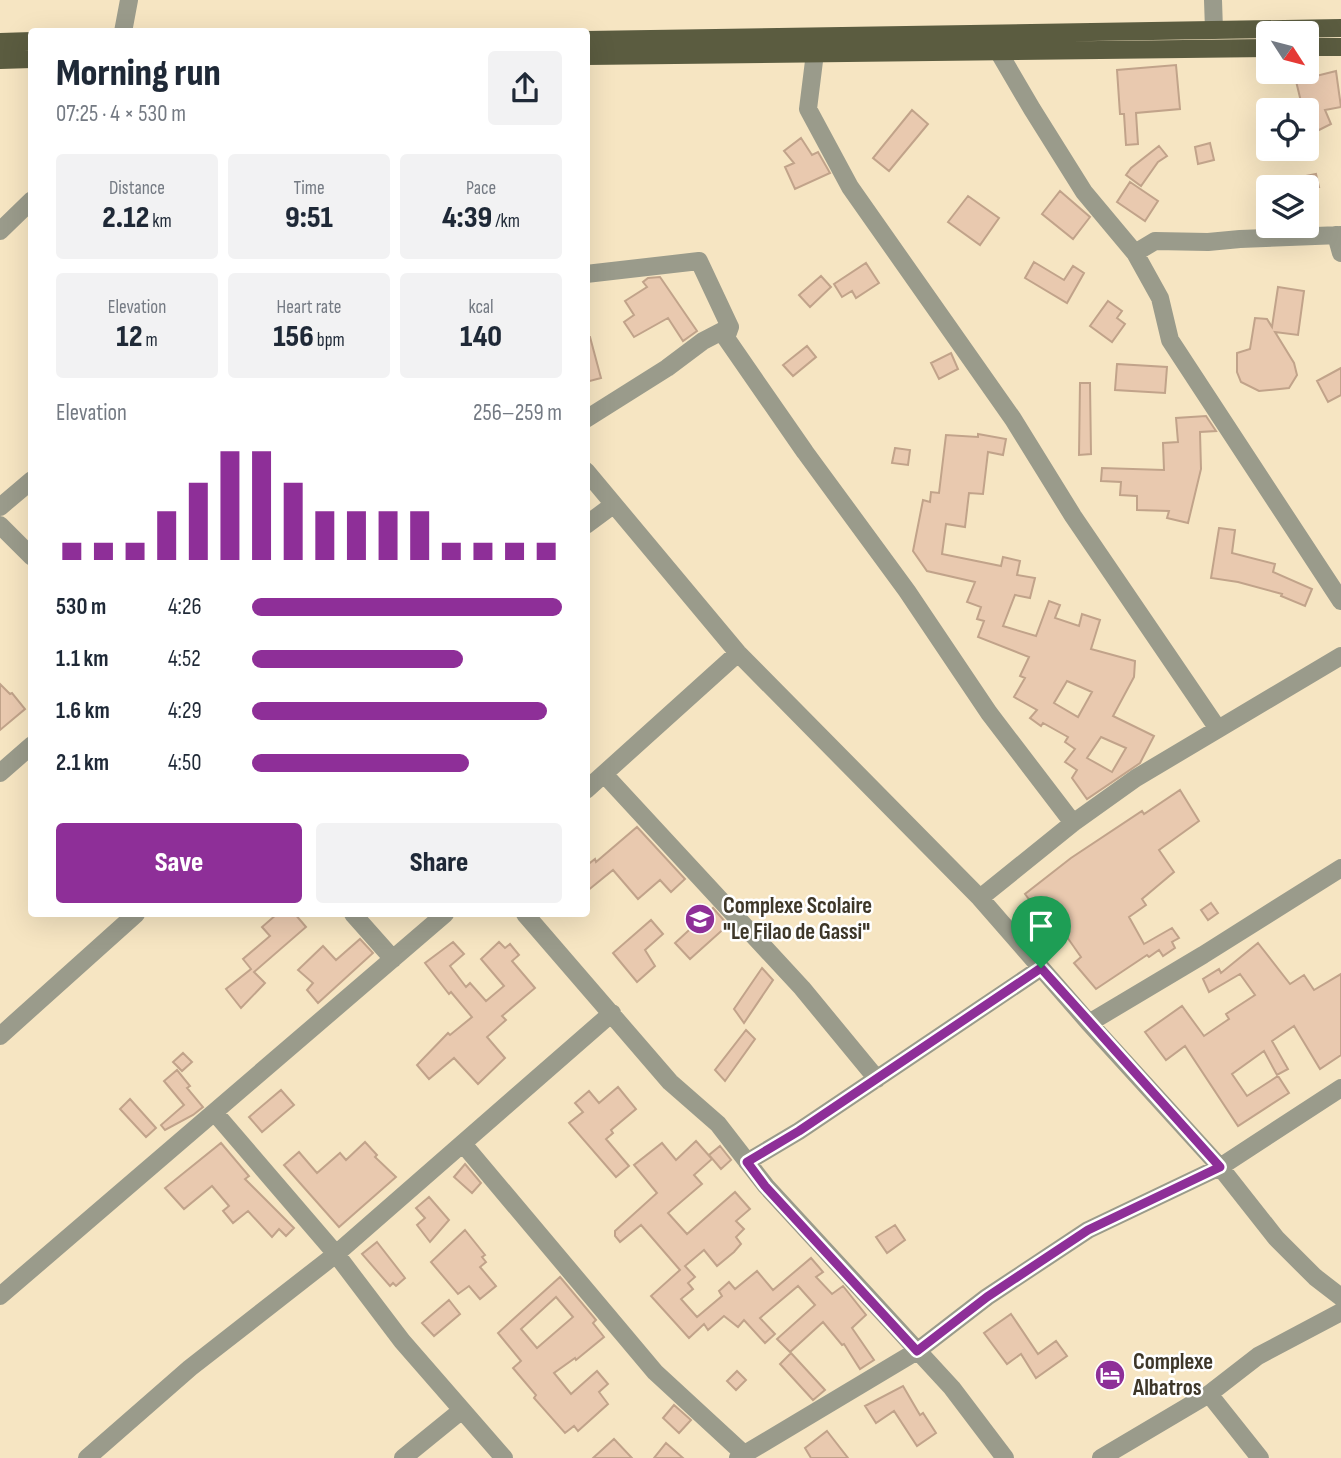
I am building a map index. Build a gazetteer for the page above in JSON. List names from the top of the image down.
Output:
{
  "places": {
    "school or university": ["Complexe Scolaire \"Le Filao de Gassi\""],
    "hotel": ["Complexe Albatros"]
  },
  "north": "bottom right",
  "page": {
    "heading": ["Morning run", "07:25 · 4 × 530 m"],
    "stats": [
      ["Distance", "2.12 km"],
      ["Time", "9:51"],
      ["Pace", "4:39 /km"],
      ["Elevation", "12 m"],
      ["Heart rate", "156 bpm"],
      ["kcal", "140"]
    ],
    "chart": ["Elevation", "256–259 m"],
    "list": [
      {
        "name": "530 m",
        "note": "4:26"
      },
      {
        "name": "1.1 km",
        "note": "4:52"
      },
      {
        "name": "1.6 km",
        "note": "4:29"
      },
      {
        "name": "2.1 km",
        "note": "4:50"
      }
    ],
    "buttons": ["Save", "Share"]
  }
}
